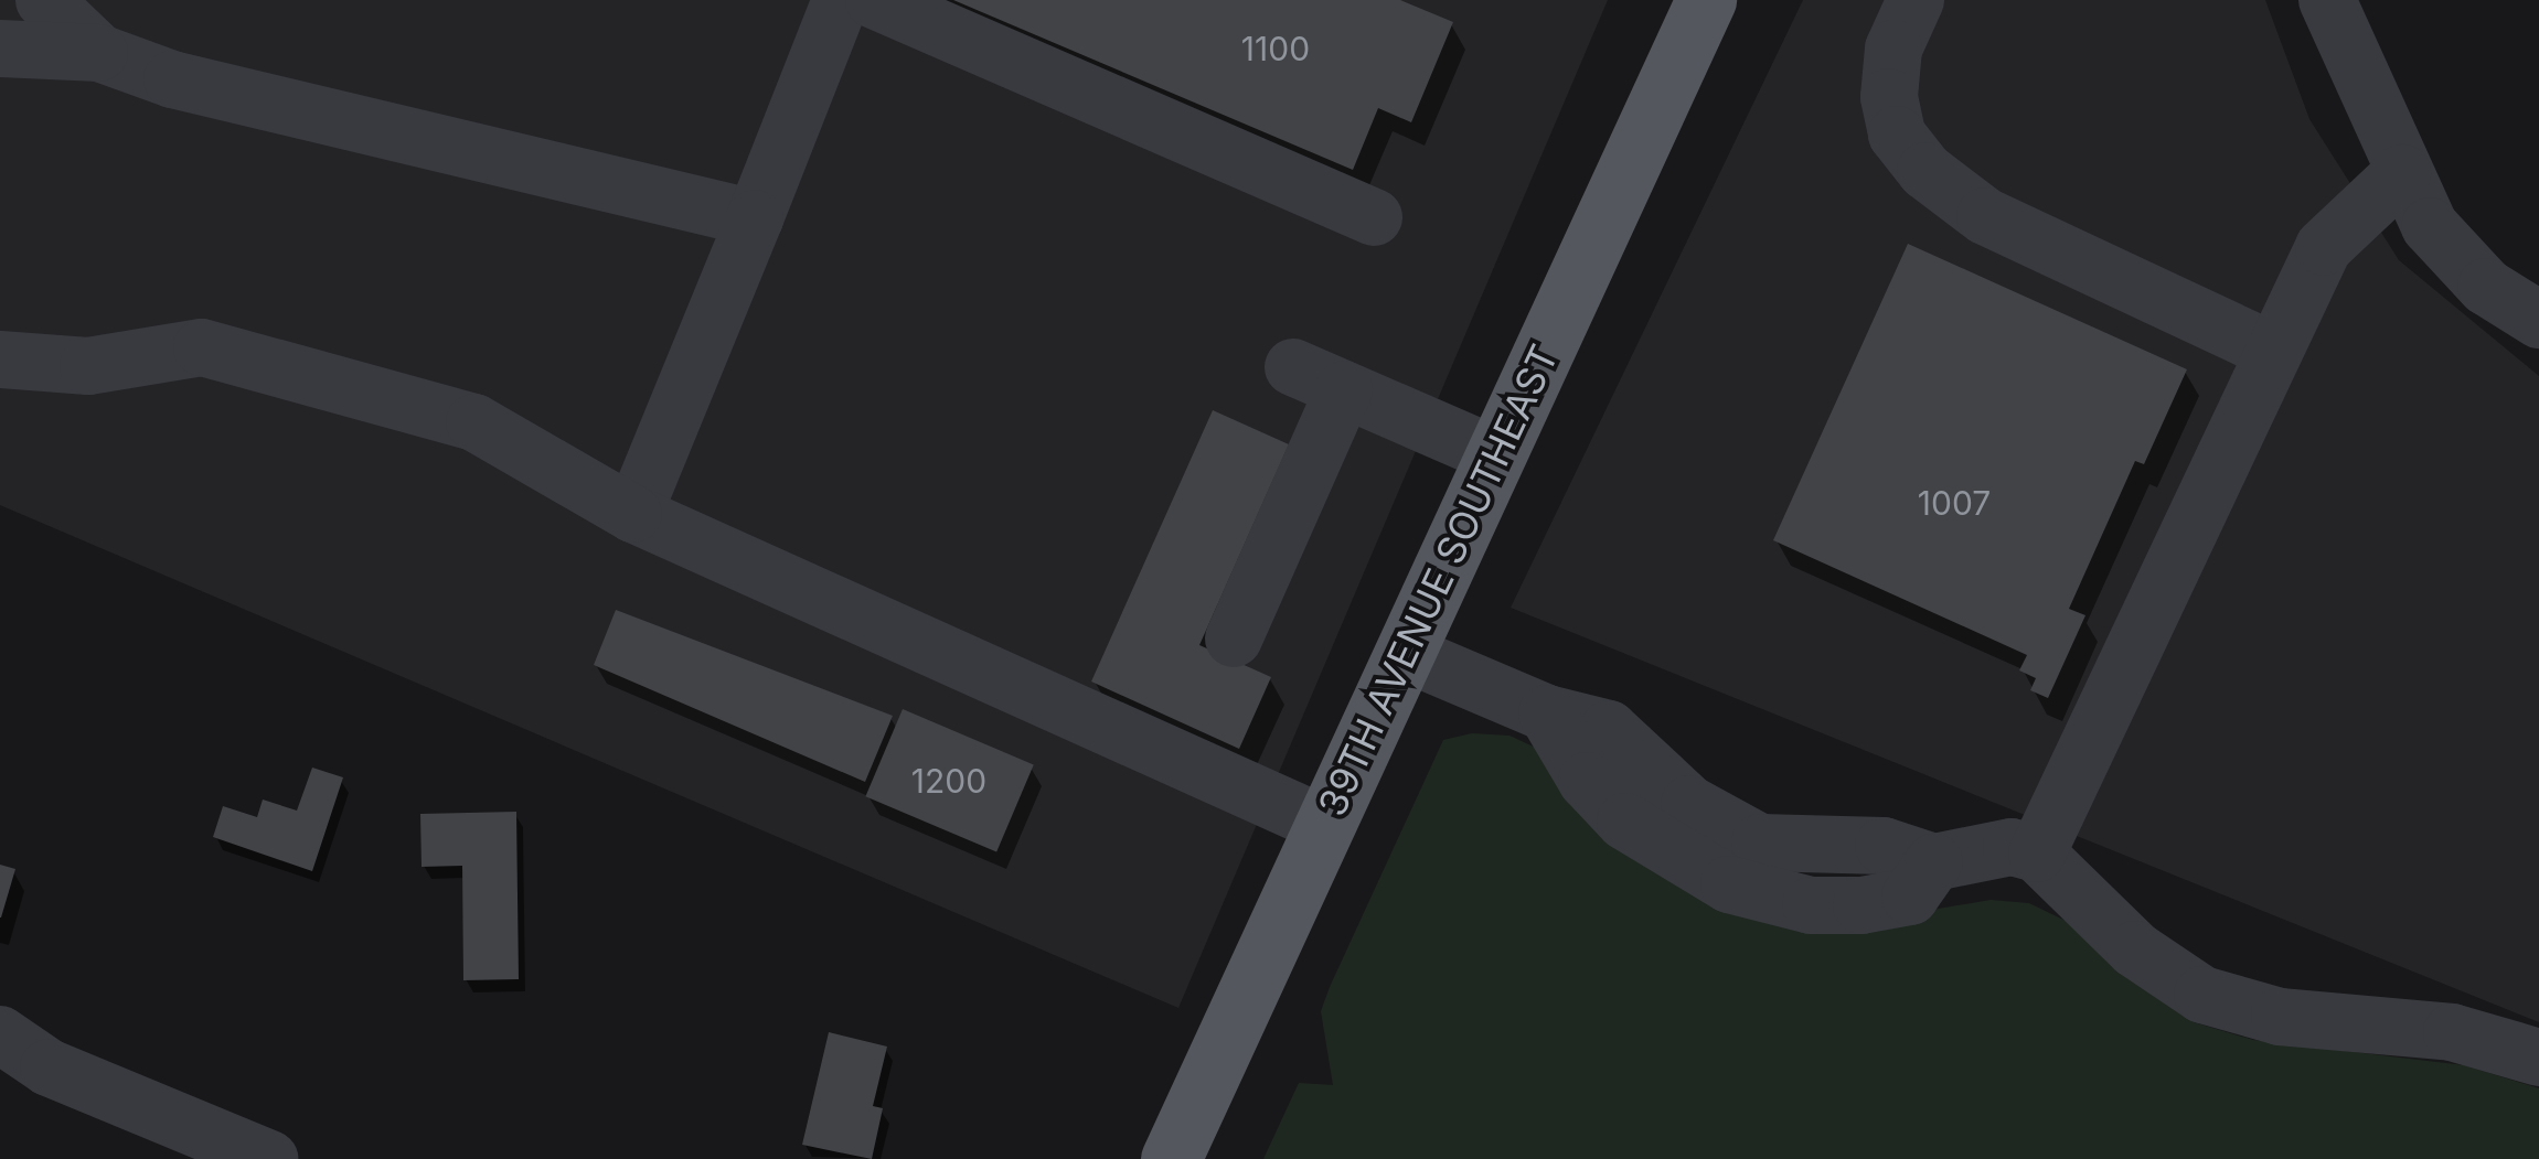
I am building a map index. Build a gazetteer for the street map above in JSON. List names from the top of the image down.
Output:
{
  "streets": {
    "main road": ["39TH AVENUE SOUTHEAST"]
  },
  "house_numbers": ["1100", "1007", "1200"]
}
